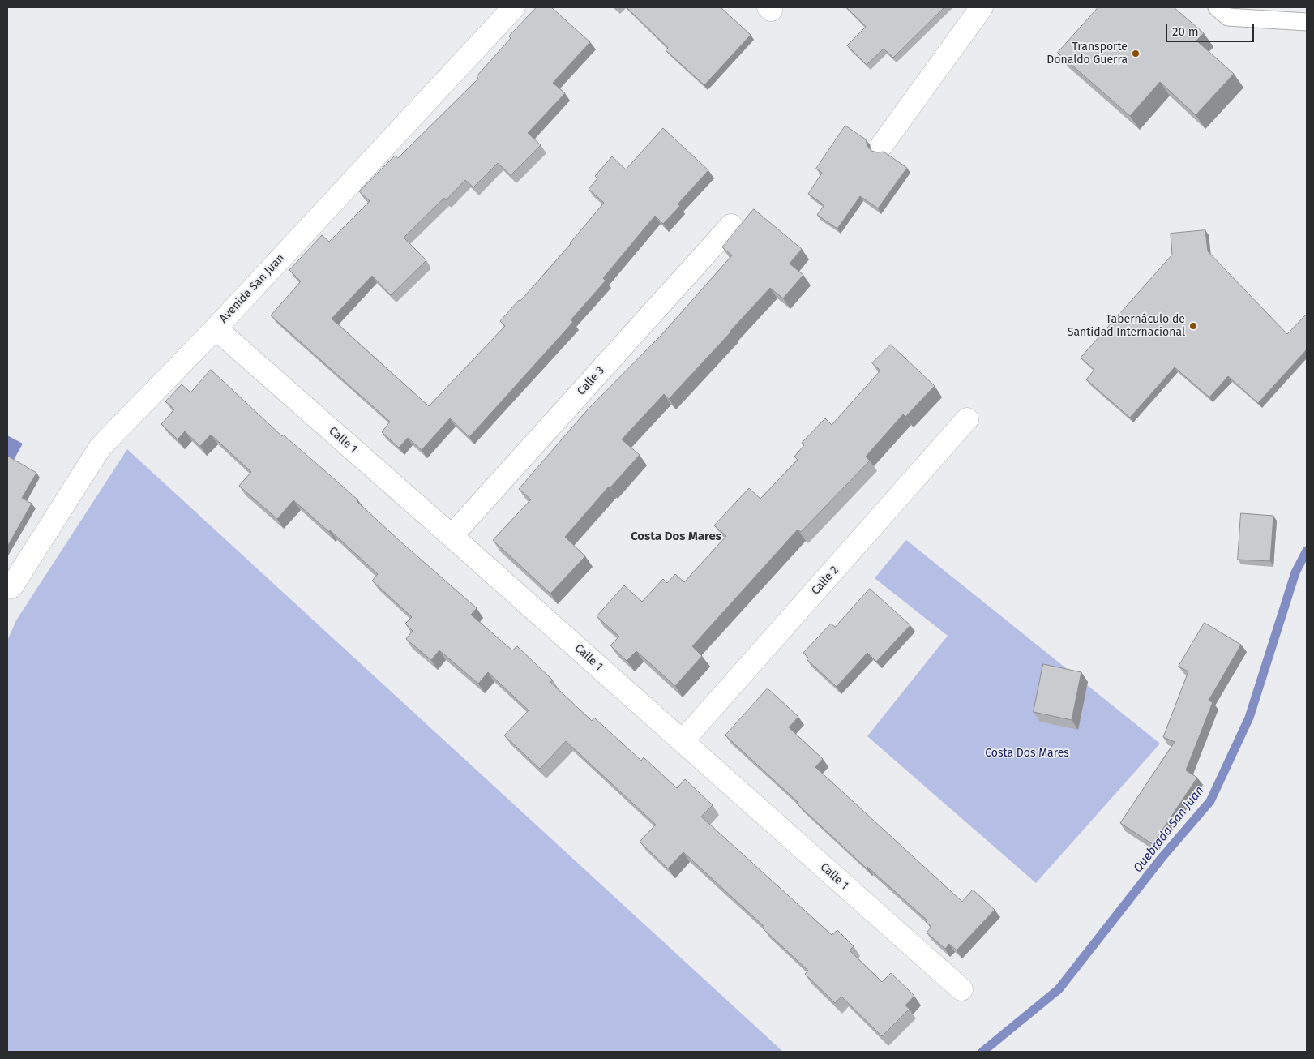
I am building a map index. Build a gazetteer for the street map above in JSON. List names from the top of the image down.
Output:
{
  "streets": {
    "street": [
      "Avenida San Juan",
      "Calle 3",
      "Calle 1",
      "Calle 2"
    ]
  },
  "crossings": [
    ["Avenida San Juan", "Calle 1"],
    ["Calle 3", "Calle 1"],
    ["Calle 1", "Calle 2"]
  ],
  "districts": ["Costa Dos Mares"],
  "water": ["Quebrada San Juan"],
  "parks": ["Costa Dos Mares"],
  "places": ["Transporte Donaldo Guerra", "Tabernáculo de Santidad Internacional"],
  "scale_bar": "20 m"
}
